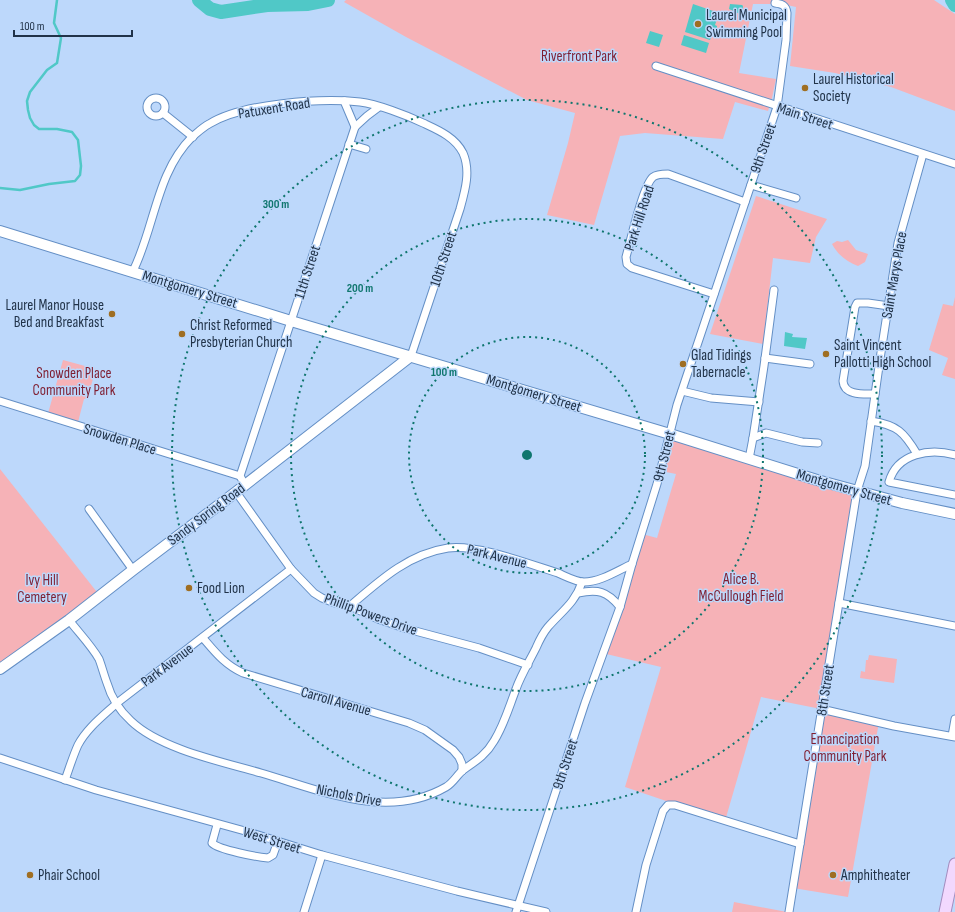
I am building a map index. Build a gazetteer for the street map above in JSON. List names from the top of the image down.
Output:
{
  "streets": {
    "street": [
      "Patuxent Road",
      "Main Street",
      "9th Street",
      "Park Hill Road",
      "10th Street",
      "11th Street",
      "Saint Marys Place",
      "Montgomery Street",
      "Snowden Place",
      "Sandy Spring Road",
      "Park Avenue",
      "Phillip Powers Drive",
      "8th Street",
      "Carroll Avenue",
      "Nichols Drive",
      "West Street"
    ]
  },
  "crossings": [
    ["Patuxent Road", "10th Street"],
    ["Patuxent Road", "11th Street"],
    ["Patuxent Road", "Montgomery Street"],
    ["Main Street", "9th Street"],
    ["Main Street", "Saint Marys Place"],
    ["9th Street", "Park Hill Road"],
    ["9th Street", "Montgomery Street"],
    ["9th Street", "West Street"],
    ["10th Street", "Montgomery Street"],
    ["10th Street", "Sandy Spring Road"],
    ["11th Street", "Montgomery Street"],
    ["11th Street", "Snowden Place"],
    ["Saint Marys Place", "Montgomery Street"],
    ["Saint Marys Place", "8th Street"],
    ["Montgomery Street", "Sandy Spring Road"],
    ["Montgomery Street", "8th Street"],
    ["Sandy Spring Road", "Phillip Powers Drive"],
    ["Sandy Spring Road", "Nichols Drive"],
    ["Park Avenue", "Phillip Powers Drive"],
    ["Park Avenue", "Carroll Avenue"],
    ["Park Avenue", "Nichols Drive"],
    ["Park Avenue", "West Street"],
    ["Phillip Powers Drive", "Nichols Drive"],
    ["Carroll Avenue", "Nichols Drive"]
  ],
  "parks": [
    "Riverfront Park",
    "Snowden Place Community Park",
    "Alice B. McCullough Field",
    "Ivy Hill Cemetery",
    "Emancipation Community Park"
  ],
  "places": [
    "Laurel Municipal Swimming Pool",
    "Laurel Historical Society",
    "Laurel Manor House Bed and Breakfast",
    "Christ Reformed Presbyterian Church",
    "Saint Vincent Pallotti High School",
    "Glad Tidings Tabernacle",
    "Food Lion",
    "Phair School",
    "Amphitheater"
  ],
  "scale_bar": "100 m",
  "rings": ["300 m", "200 m", "100 m"]
}
